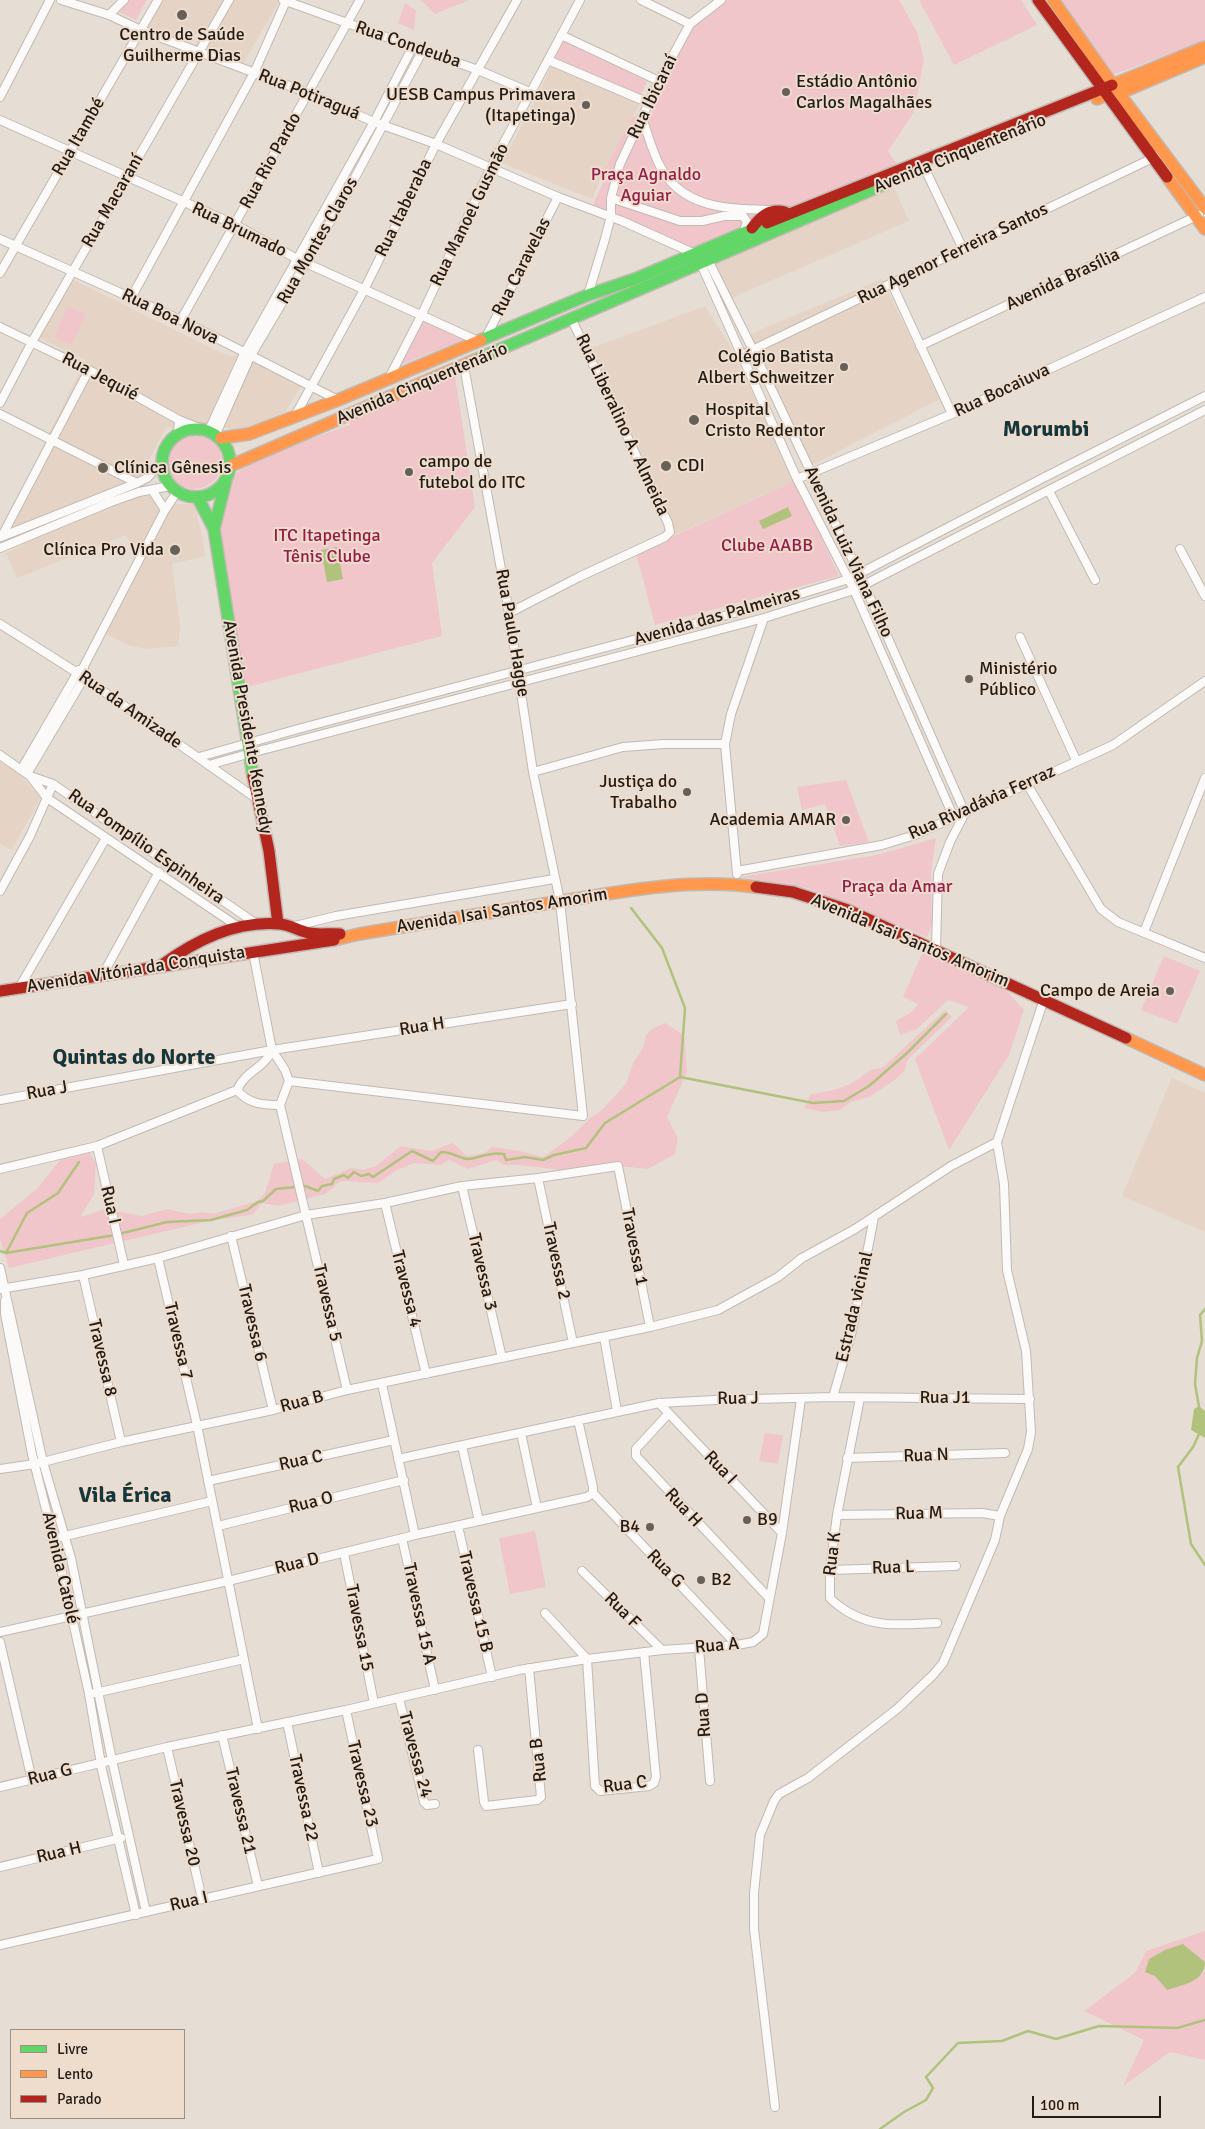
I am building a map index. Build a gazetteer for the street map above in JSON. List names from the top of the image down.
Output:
{
  "streets": {
    "main road": [
      "Avenida Cinquentenário",
      "Avenida Presidente Kennedy",
      "Avenida Isai Santos Amorim",
      "Avenida Vitória da Conquista"
    ],
    "street": [
      "Rua Condeuba",
      "Rua Potiraguá",
      "Rua Ibicaraí",
      "Rua Itambé",
      "Rua Rio Pardo",
      "Rua Macaraní",
      "Rua Itaberaba",
      "Rua Manoel Gusmão",
      "Rua Brumado",
      "Rua Montes Claros",
      "Rua Agenor Ferreira Santos",
      "Rua Caravelas",
      "Avenida Brasília",
      "Rua Boa Nova",
      "Rua Jequié",
      "Rua Bocaiuva",
      "Rua Liberalino A. Almeida",
      "Avenida Luiz Viana Filho",
      "Avenida das Palmeiras",
      "Rua Paulo Hagge",
      "Rua da Amizade",
      "Rua Rivadávia Ferraz",
      "Rua Pompílio Espinheira",
      "Rua H",
      "Rua J",
      "Rua I",
      "Travessa 1",
      "Travessa 2",
      "Travessa 3",
      "Travessa 4",
      "Travessa 5",
      "Estrada vicinal",
      "Travessa 6",
      "Travessa 7",
      "Travessa 8",
      "Rua J1",
      "Rua B",
      "Rua N",
      "Rua C",
      "Rua O",
      "Rua M",
      "Rua K",
      "Rua D",
      "Avenida Catolé",
      "Rua L",
      "Rua G",
      "Travessa 15 B",
      "Rua F",
      "Travessa 15 A",
      "Travessa 15",
      "Rua A",
      "Travessa 24",
      "Travessa 23",
      "Travessa 22",
      "Travessa 21",
      "Travessa 20"
    ]
  },
  "crossings": [
    ["Rua Condeuba", "Rua Rio Pardo"],
    ["Rua Condeuba", "Rua Itaberaba"],
    ["Rua Condeuba", "Rua Manoel Gusmão"],
    ["Rua Condeuba", "Rua Montes Claros"],
    ["Rua Potiraguá", "Rua Ibicaraí"],
    ["Rua Potiraguá", "Rua Itambé"],
    ["Rua Potiraguá", "Avenida Cinquentenário"],
    ["Rua Potiraguá", "Rua Rio Pardo"],
    ["Rua Potiraguá", "Rua Macaraní"],
    ["Rua Potiraguá", "Rua Itaberaba"],
    ["Rua Potiraguá", "Rua Manoel Gusmão"],
    ["Rua Potiraguá", "Rua Montes Claros"],
    ["Rua Potiraguá", "Rua Caravelas"],
    ["Rua Ibicaraí", "Avenida Cinquentenário"],
    ["Rua Itambé", "Rua Brumado"],
    ["Rua Itambé", "Rua Boa Nova"],
    ["Avenida Cinquentenário", "Rua Itaberaba"],
    ["Avenida Cinquentenário", "Rua Manoel Gusmão"],
    ["Avenida Cinquentenário", "Rua Brumado"],
    ["Avenida Cinquentenário", "Rua Montes Claros"],
    ["Avenida Cinquentenário", "Rua Caravelas"],
    ["Avenida Cinquentenário", "Rua Boa Nova"],
    ["Avenida Cinquentenário", "Rua Jequié"],
    ["Avenida Cinquentenário", "Rua Liberalino A. Almeida"],
    ["Avenida Cinquentenário", "Avenida Luiz Viana Filho"],
    ["Avenida Cinquentenário", "Rua Paulo Hagge"],
    ["Avenida Cinquentenário", "Avenida Presidente Kennedy"],
    ["Rua Rio Pardo", "Rua Brumado"],
    ["Rua Rio Pardo", "Rua Boa Nova"],
    ["Rua Macaraní", "Rua Brumado"],
    ["Rua Macaraní", "Rua Boa Nova"],
    ["Rua Macaraní", "Rua Jequié"],
    ["Rua Itaberaba", "Rua Brumado"],
    ["Rua Itaberaba", "Rua Boa Nova"],
    ["Rua Manoel Gusmão", "Rua Brumado"],
    ["Rua Brumado", "Rua Montes Claros"],
    ["Rua Brumado", "Rua Caravelas"],
    ["Rua Montes Claros", "Rua Boa Nova"],
    ["Rua Montes Claros", "Rua Jequié"],
    ["Rua Montes Claros", "Avenida Presidente Kennedy"],
    ["Rua Agenor Ferreira Santos", "Avenida Luiz Viana Filho"],
    ["Rua Jequié", "Avenida Presidente Kennedy"],
    ["Rua Bocaiuva", "Avenida Luiz Viana Filho"],
    ["Rua Liberalino A. Almeida", "Rua Paulo Hagge"],
    ["Avenida Luiz Viana Filho", "Avenida das Palmeiras"],
    ["Avenida Luiz Viana Filho", "Rua Rivadávia Ferraz"],
    ["Avenida das Palmeiras", "Rua Paulo Hagge"],
    ["Avenida das Palmeiras", "Rua da Amizade"],
    ["Avenida das Palmeiras", "Avenida Presidente Kennedy"],
    ["Rua Paulo Hagge", "Avenida Isai Santos Amorim"],
    ["Rua da Amizade", "Avenida Presidente Kennedy"],
    ["Avenida Presidente Kennedy", "Avenida Isai Santos Amorim"],
    ["Avenida Isai Santos Amorim", "Avenida Vitória da Conquista"],
    ["Rua H", "Rua J"],
    ["Rua H", "Rua I"],
    ["Rua H", "Avenida Catolé"],
    ["Rua H", "Rua A"],
    ["Rua J", "Rua I"],
    ["Rua J", "Estrada vicinal"],
    ["Rua J", "Rua J1"],
    ["Rua J", "Rua K"],
    ["Rua J", "Rua A"],
    ["Rua I", "Avenida Catolé"],
    ["Rua I", "Rua A"],
    ["Rua I", "Travessa 23"],
    ["Rua I", "Travessa 22"],
    ["Rua I", "Travessa 21"],
    ["Rua I", "Travessa 20"],
    ["Travessa 1", "Travessa 2"],
    ["Travessa 1", "Rua B"],
    ["Travessa 2", "Rua B"],
    ["Travessa 3", "Rua B"],
    ["Travessa 4", "Rua B"],
    ["Travessa 5", "Rua B"],
    ["Estrada vicinal", "Rua B"],
    ["Travessa 6", "Rua B"],
    ["Travessa 7", "Rua B"],
    ["Travessa 7", "Rua C"],
    ["Travessa 7", "Rua O"],
    ["Travessa 7", "Rua D"],
    ["Travessa 7", "Rua G"],
    ["Travessa 8", "Rua B"],
    ["Rua J1", "Rua K"],
    ["Rua B", "Avenida Catolé"],
    ["Rua B", "Rua A"],
    ["Rua N", "Rua K"],
    ["Rua C", "Rua A"],
    ["Rua M", "Rua K"],
    ["Rua K", "Rua L"],
    ["Rua D", "Avenida Catolé"],
    ["Rua D", "Rua G"],
    ["Rua D", "Travessa 15 B"],
    ["Rua D", "Travessa 15 A"],
    ["Rua D", "Travessa 15"],
    ["Rua D", "Rua A"],
    ["Avenida Catolé", "Rua G"],
    ["Rua G", "Rua A"],
    ["Rua G", "Travessa 22"],
    ["Rua G", "Travessa 21"],
    ["Rua G", "Travessa 20"],
    ["Travessa 15 B", "Rua A"],
    ["Rua F", "Rua A"],
    ["Travessa 15 A", "Rua A"],
    ["Travessa 15", "Rua A"],
    ["Rua A", "Travessa 24"],
    ["Rua A", "Travessa 23"],
    ["Rua A", "Travessa 22"]
  ],
  "districts": ["Morumbi", "Quintas do Norte", "Vila Érica"],
  "parks": [
    "Praça Agnaldo Aguiar",
    "ITC Itapetinga Tênis Clube",
    "Clube AABB",
    "Praça da Amar"
  ],
  "places": [
    "Centro de Saúde Guilherme Dias",
    "Estádio Antônio Carlos Magalhães",
    "UESB Campus Primavera (Itapetinga)",
    "Colégio Batista Albert Schweitzer",
    "Hospital Cristo Redentor",
    "CDI",
    "Clínica Gênesis",
    "campo de futebol do ITC",
    "Clínica Pro Vida",
    "Ministério Público",
    "Justiça do Trabalho",
    "Academia AMAR",
    "Campo de Areia",
    "B9",
    "B4",
    "B2"
  ],
  "legend": ["Livre", "Lento", "Parado"],
  "scale_bar": "100 m"
}
